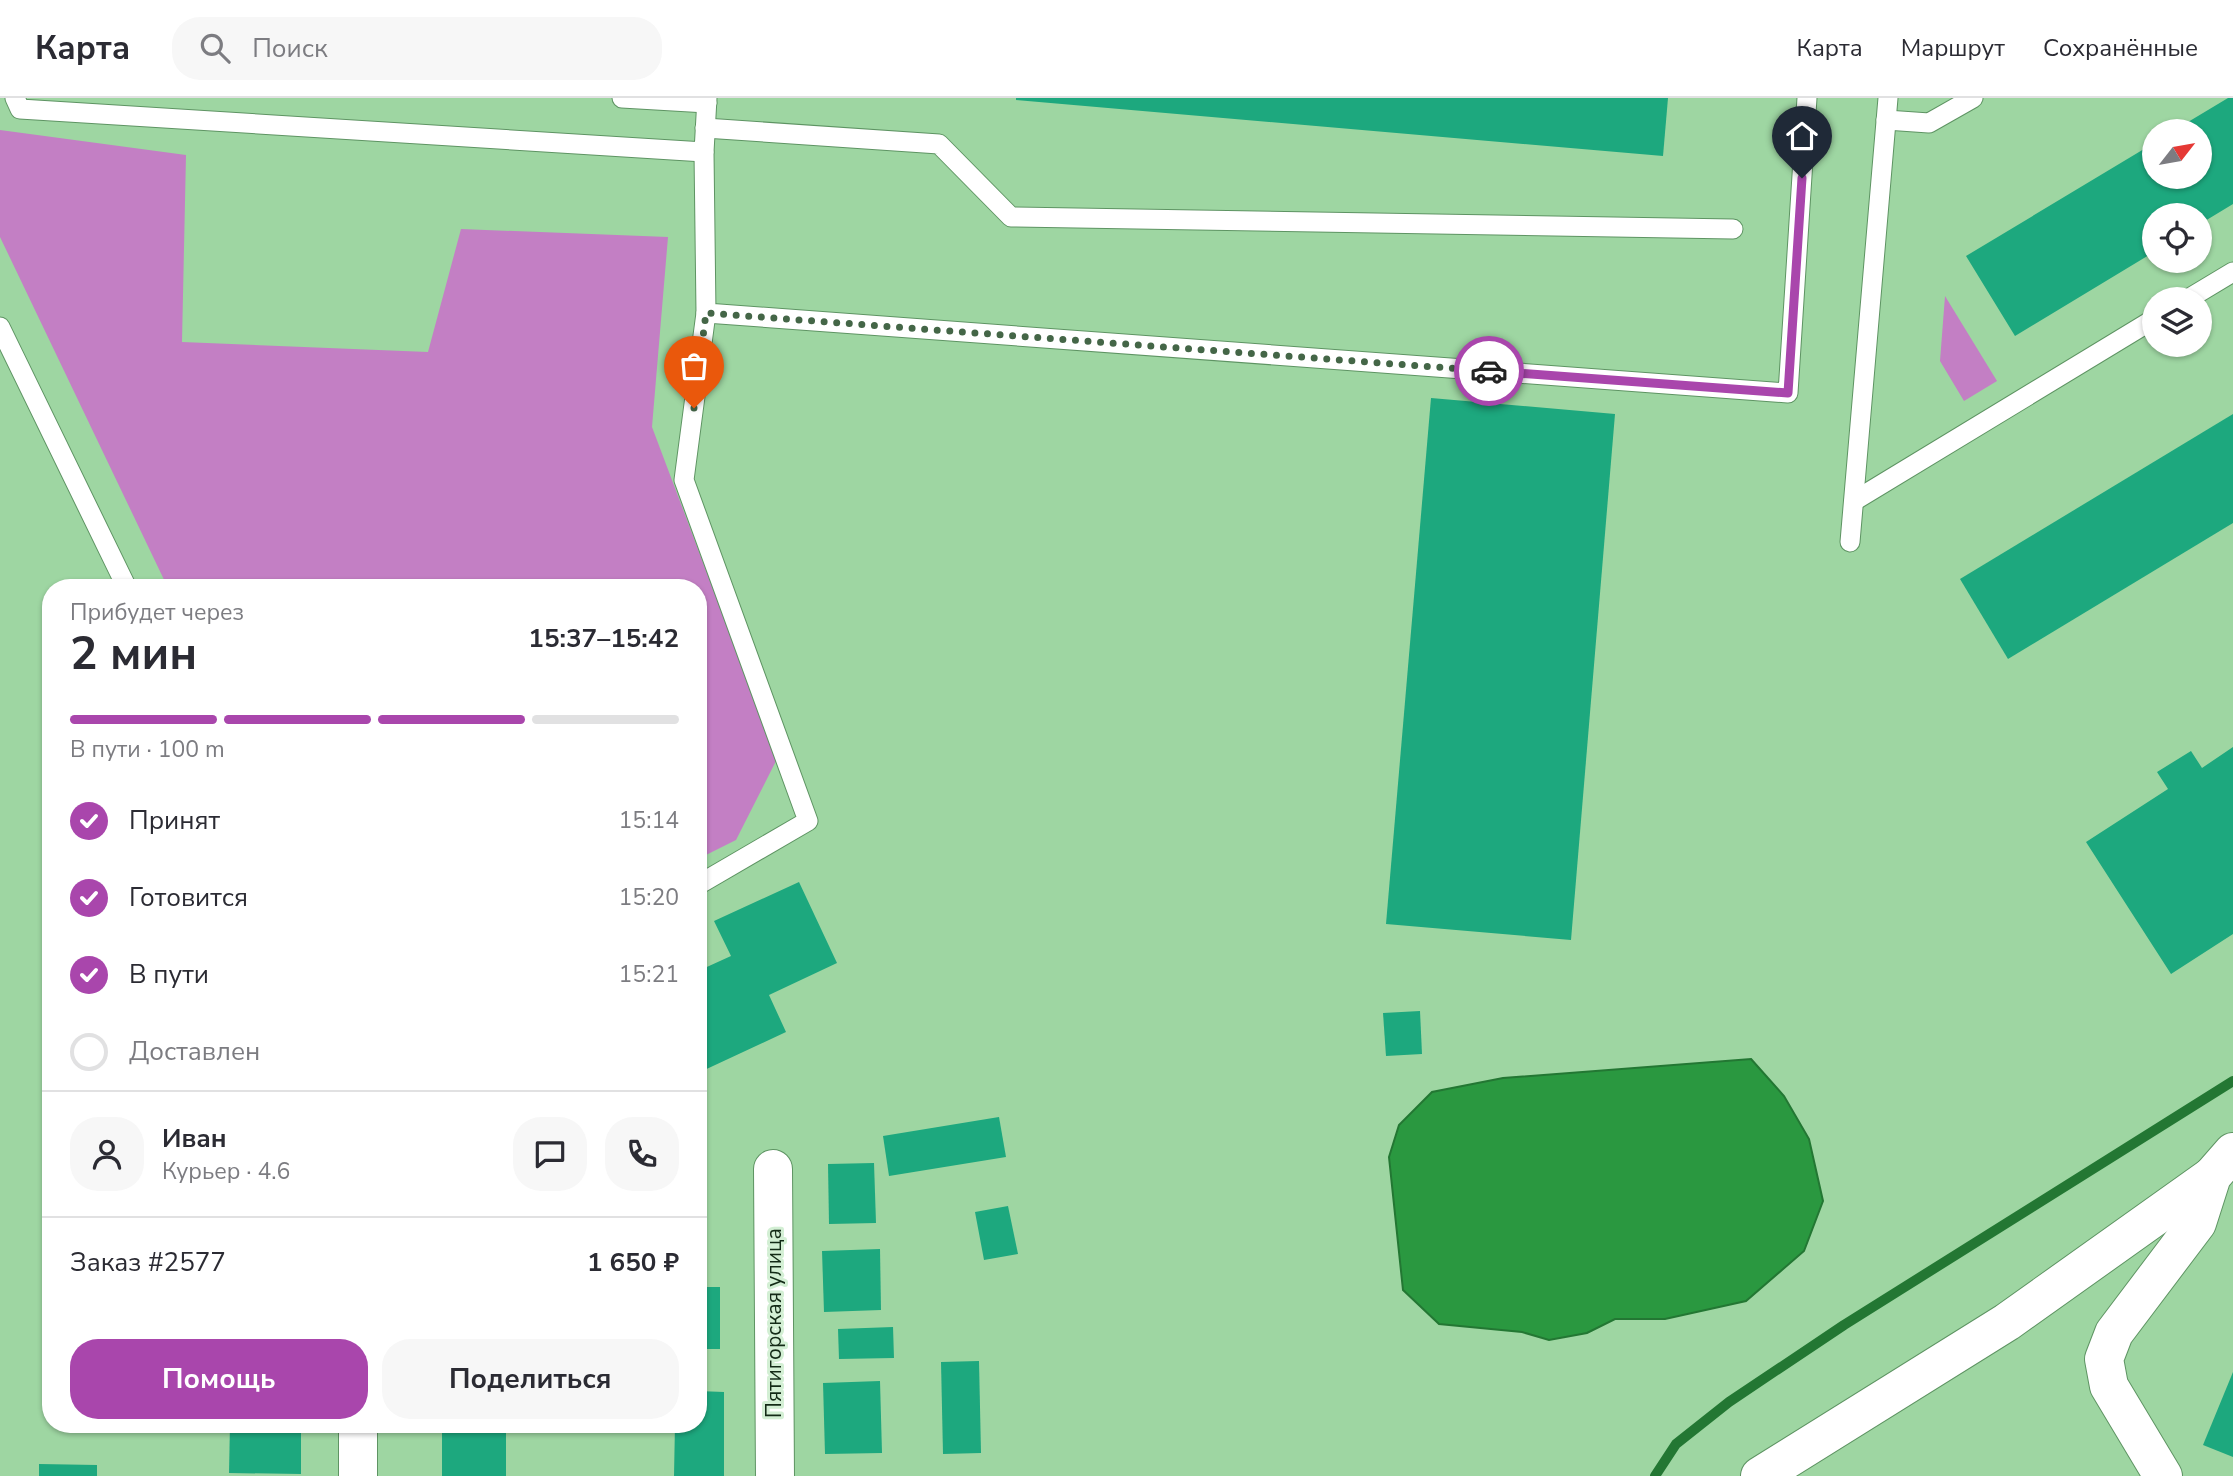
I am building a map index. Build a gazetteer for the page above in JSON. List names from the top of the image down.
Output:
{
  "streets": {
    "street": ["Пятигорская улица"]
  },
  "north": "top right",
  "page": {
    "header": "Карта",
    "search": "Поиск",
    "nav": ["Карта", "Маршрут", "Сохранённые"],
    "heading": ["2 мин", "Прибудет через", "15:37–15:42"],
    "panel": [
      "Иван",
      "Курьер · 4.6",
      "Заказ #2577",
      "1 650 ₽"
    ],
    "bar": "В пути · 100 m",
    "list": [
      ["Принят", "15:14"],
      ["Готовится", "15:20"],
      ["В пути", "15:21"],
      "Доставлен"
    ],
    "buttons": ["Помощь", "Поделиться"]
  }
}
